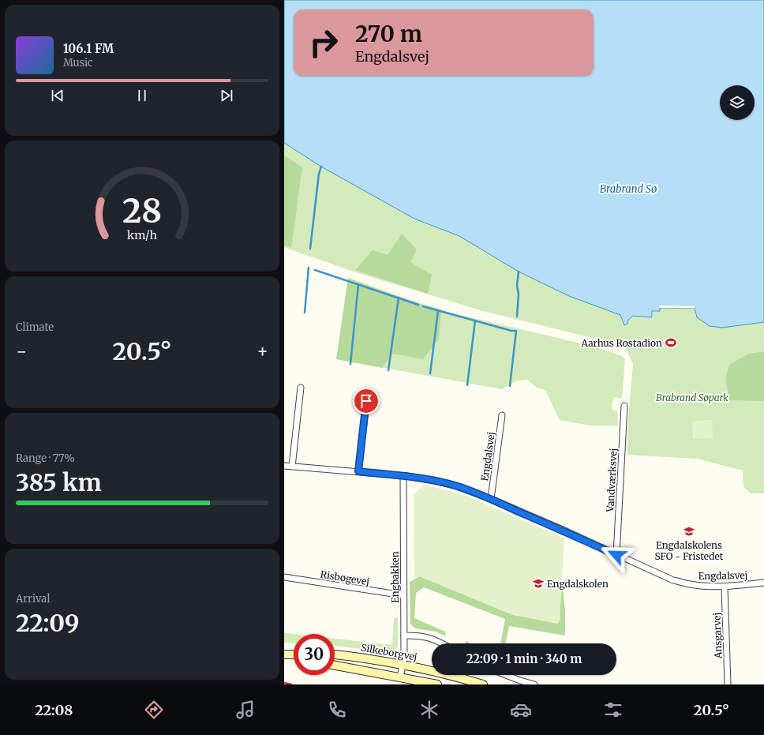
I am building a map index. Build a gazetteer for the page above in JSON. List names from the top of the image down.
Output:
{
  "streets": {
    "main road": ["Silkeborgvej"],
    "street": [
      "Engdalsvej",
      "Vandværksvej",
      "Engbakken",
      "Risbøgevej",
      "Ansgarvej"
    ]
  },
  "crossings": [
    ["Engdalsvej", "Vandværksvej"],
    ["Engdalsvej", "Engbakken"],
    ["Engdalsvej", "Ansgarvej"],
    ["Engbakken", "Risbøgevej"],
    ["Engbakken", "Silkeborgvej"]
  ],
  "water": ["Brabrand Sø"],
  "parks": ["Brabrand Søpark"],
  "places": {
    "sports": ["Aarhus Rostadion"],
    "school or university": ["Engdalskolens SFO - Fristedet", "Engdalskolen"]
  },
  "page": {
    "turn": ["270 m", "Engdalsvej"],
    "song": ["106.1 FM", "Music"],
    "tile": [
      "Climate",
      ["Range · 77%", "385 km"],
      ["Arrival", "22:09"]
    ],
    "heat": ["−", "20.5°", "+"],
    "limit": "30",
    "trip": "22:09 · 1 min · 340 m",
    "tabs": ["22:08", "20.5°"],
    "gauge": ["28", "km/h"]
  }
}
